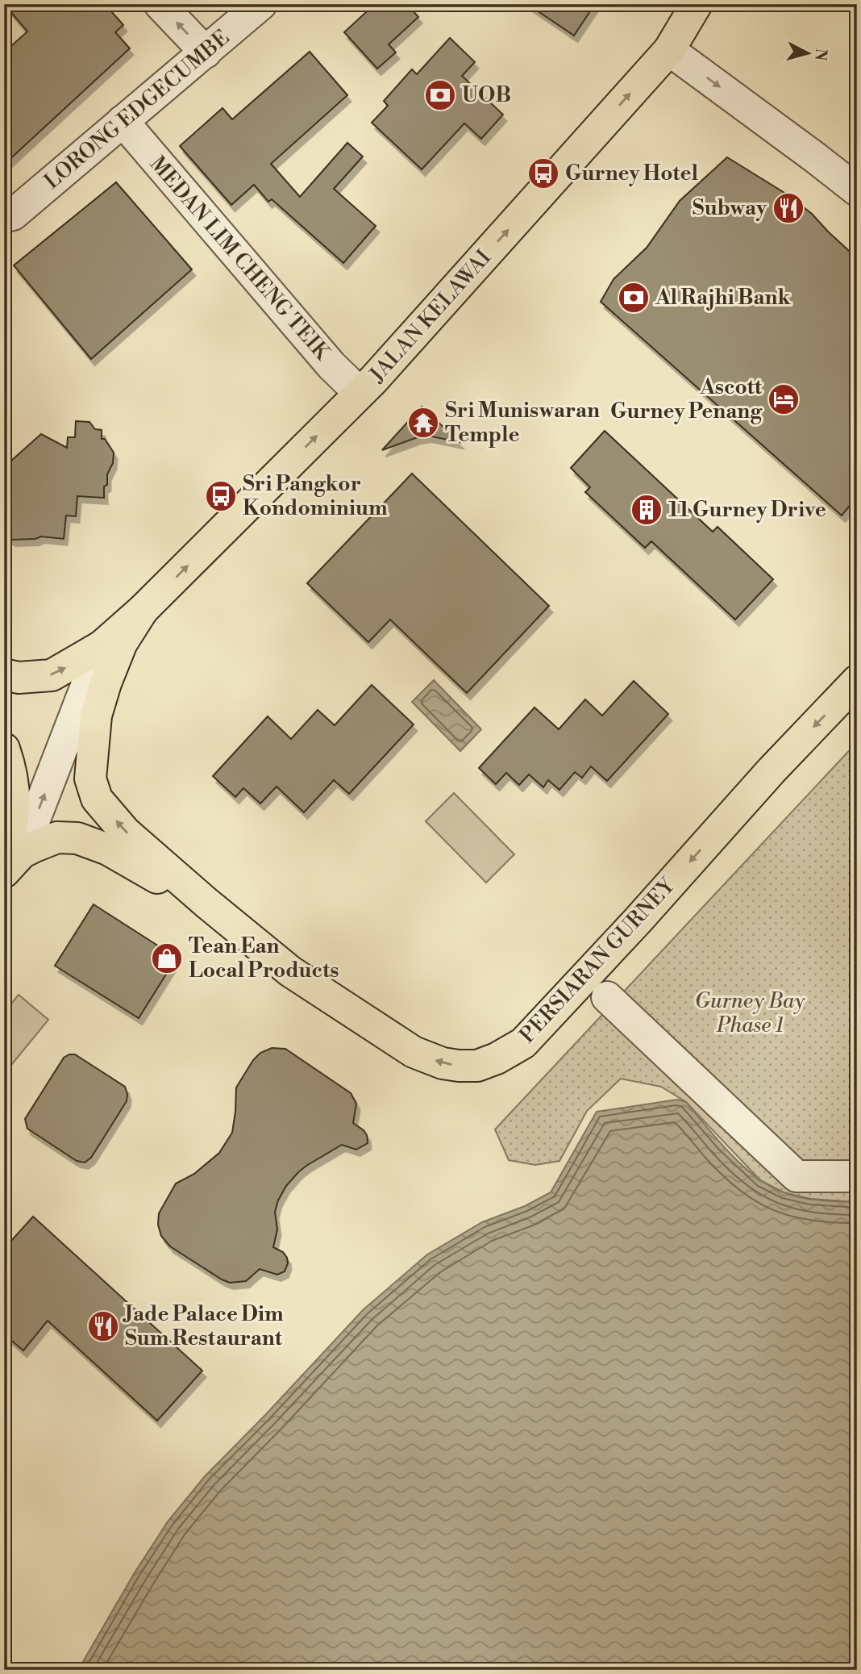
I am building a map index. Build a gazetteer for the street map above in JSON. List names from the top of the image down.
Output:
{
  "streets": {
    "main road": ["JALAN KELAWAI", "PERSIARAN GURNEY"],
    "street": ["LORONG EDGECUMBE", "MEDAN LIM CHENG TEIK"]
  },
  "crossings": [
    ["LORONG EDGECUMBE", "MEDAN LIM CHENG TEIK"],
    ["MEDAN LIM CHENG TEIK", "JALAN KELAWAI"],
    ["JALAN KELAWAI", "PERSIARAN GURNEY"]
  ],
  "one_way": ["JALAN KELAWAI"],
  "parks": ["Gurney Bay Phase 1"],
  "places": {
    "bank": ["UOB", "Al Rajhi Bank"],
    "bus stop": ["Gurney Hotel", "Sri Pangkor Kondominium"],
    "restaurant": ["Subway", "Jade Palace Dim Sum Restaurant"],
    "hotel": ["Ascott Gurney Penang"],
    "temple": ["Sri Muniswaran Temple"],
    "building": ["11 Gurney Drive"],
    "shop": ["Tean Ean Local Products"]
  },
  "north": "right"
}
